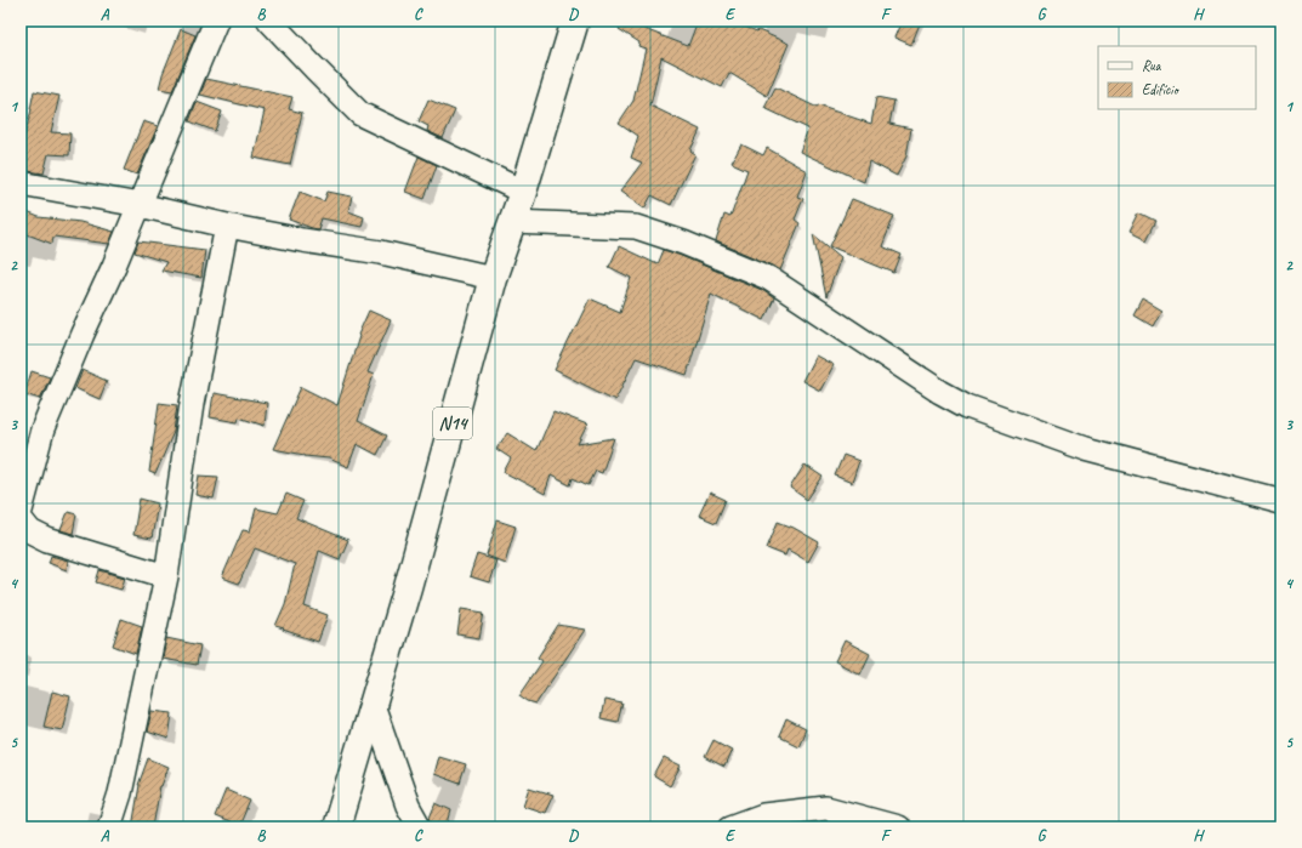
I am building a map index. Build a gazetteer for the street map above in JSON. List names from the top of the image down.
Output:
{
  "streets": {
    "main road": ["N14"]
  },
  "legend": ["Rua", "Edifício"],
  "grid": {
    "columns": [
      "A",
      "B",
      "C",
      "D",
      "E",
      "F",
      "G",
      "H"
    ],
    "rows": [
      "1",
      "2",
      "3",
      "4",
      "5"
    ]
  }
}
